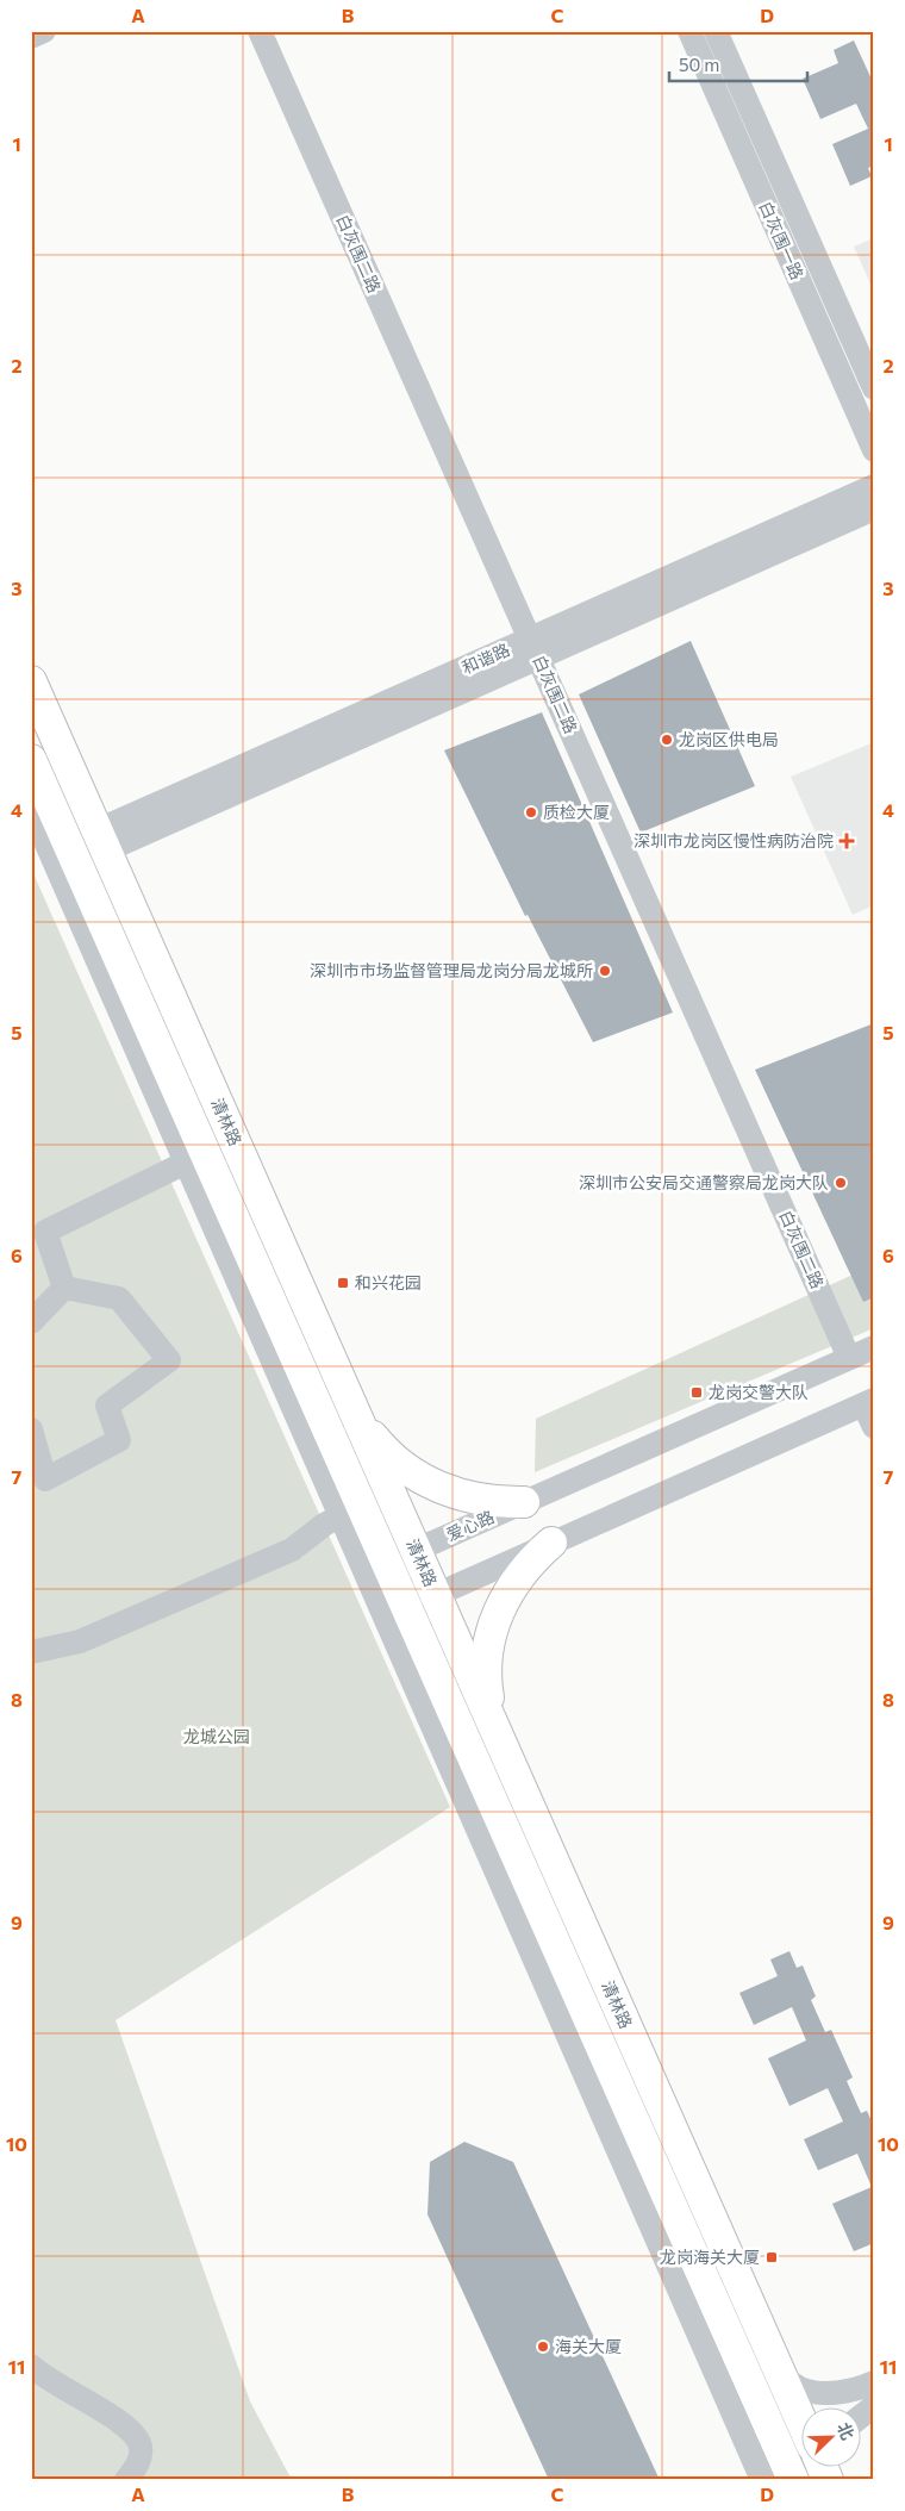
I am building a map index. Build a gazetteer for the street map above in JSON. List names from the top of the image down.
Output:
{
  "streets": {
    "main road": ["清林路"],
    "street": [
      "白灰围一路",
      "白灰围二路",
      "和谐路",
      "爱心路"
    ]
  },
  "crossings": [
    ["白灰围二路", "和谐路"],
    ["白灰围二路", "爱心路"],
    ["和谐路", "清林路"],
    ["清林路", "爱心路"]
  ],
  "parks": ["龙城公园"],
  "places": {
    "other": [
      "龙岗区供电局",
      "质检大厦",
      "深圳市市场监督管理局龙岗分局龙城所",
      "深圳市公安局交通警察局龙岗大队",
      "海关大厦"
    ],
    "health": ["深圳市龙岗区慢性病防治院"],
    "transit": ["和兴花园", "龙岗交警大队", "龙岗海关大厦"]
  },
  "scale_bar": "50 m",
  "north": "top right",
  "grid": {
    "columns": [
      "A",
      "B",
      "C",
      "D"
    ],
    "rows": [
      "1",
      "2",
      "3",
      "4",
      "5",
      "6",
      "7",
      "8",
      "9",
      "10",
      "11"
    ]
  }
}
